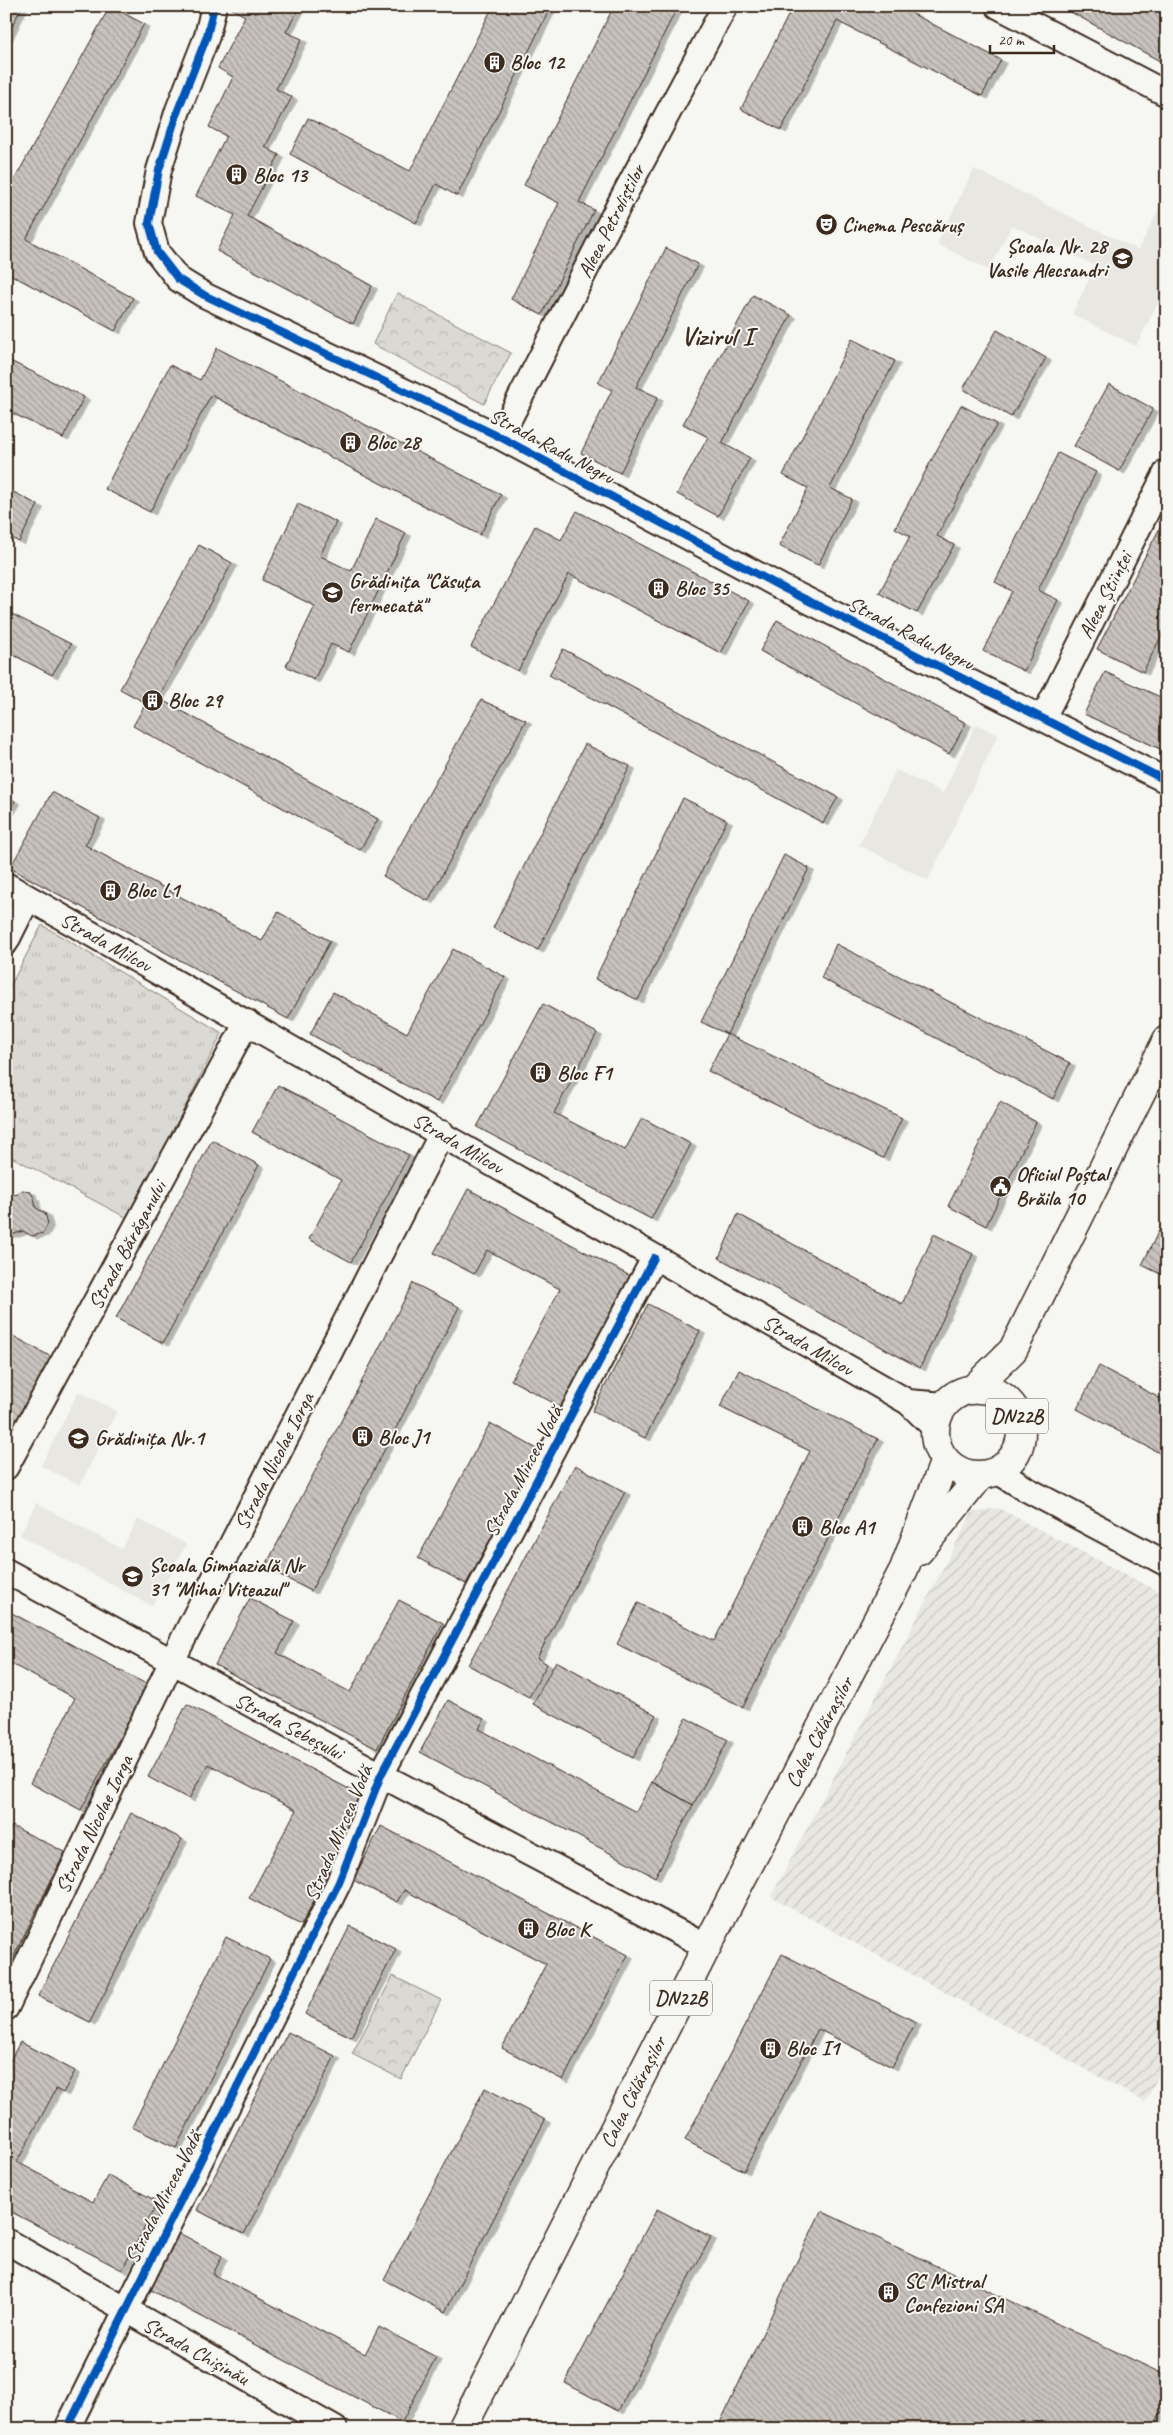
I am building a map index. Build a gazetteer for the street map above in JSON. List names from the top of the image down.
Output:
{
  "streets": {
    "main road": ["DN22B", "Calea Călărașilor"],
    "street": [
      "Aleea Petroliștilor",
      "Strada Radu Negru",
      "Aleea Științei",
      "Strada Milcov",
      "Strada Bărăganului",
      "Strada Nicolae Iorga",
      "Strada Mircea Vodă",
      "Strada Sebeșului",
      "Strada Chișinău"
    ]
  },
  "crossings": [
    ["Aleea Petroliștilor", "Strada Radu Negru"],
    ["Strada Radu Negru", "Aleea Științei"],
    ["Strada Milcov", "Strada Bărăganului"],
    ["Strada Milcov", "DN22B"],
    ["Strada Milcov", "Strada Nicolae Iorga"],
    ["Strada Milcov", "Strada Mircea Vodă"],
    ["Strada Milcov", "Calea Călărașilor"],
    ["DN22B", "Calea Călărașilor"],
    ["Strada Nicolae Iorga", "Strada Sebeșului"],
    ["Strada Mircea Vodă", "Strada Sebeșului"],
    ["Strada Mircea Vodă", "Strada Chișinău"],
    ["Strada Sebeșului", "Calea Călărașilor"]
  ],
  "districts": ["Vizirul I"],
  "places": {
    "building": [
      "Bloc 12",
      "Bloc 13",
      "Bloc 28",
      "Bloc 35",
      "Bloc 29",
      "Bloc L1",
      "Bloc F1",
      "Bloc J1",
      "Bloc A1",
      "Bloc K",
      "Bloc I1",
      "SC Mistral Confezioni SA"
    ],
    "theatre": ["Cinema Pescăruș"],
    "school or university": [
      "Școala Nr. 28 Vasile Alecsandri",
      "Grădinița \"Căsuța fermecată\"",
      "Grădinița Nr.1",
      "Școala Gimnazială Nr 31 \"Mihai Viteazul\""
    ],
    "public building": ["Oficiul Poștal Brăila 10"]
  },
  "scale_bar": "20 m"
}
